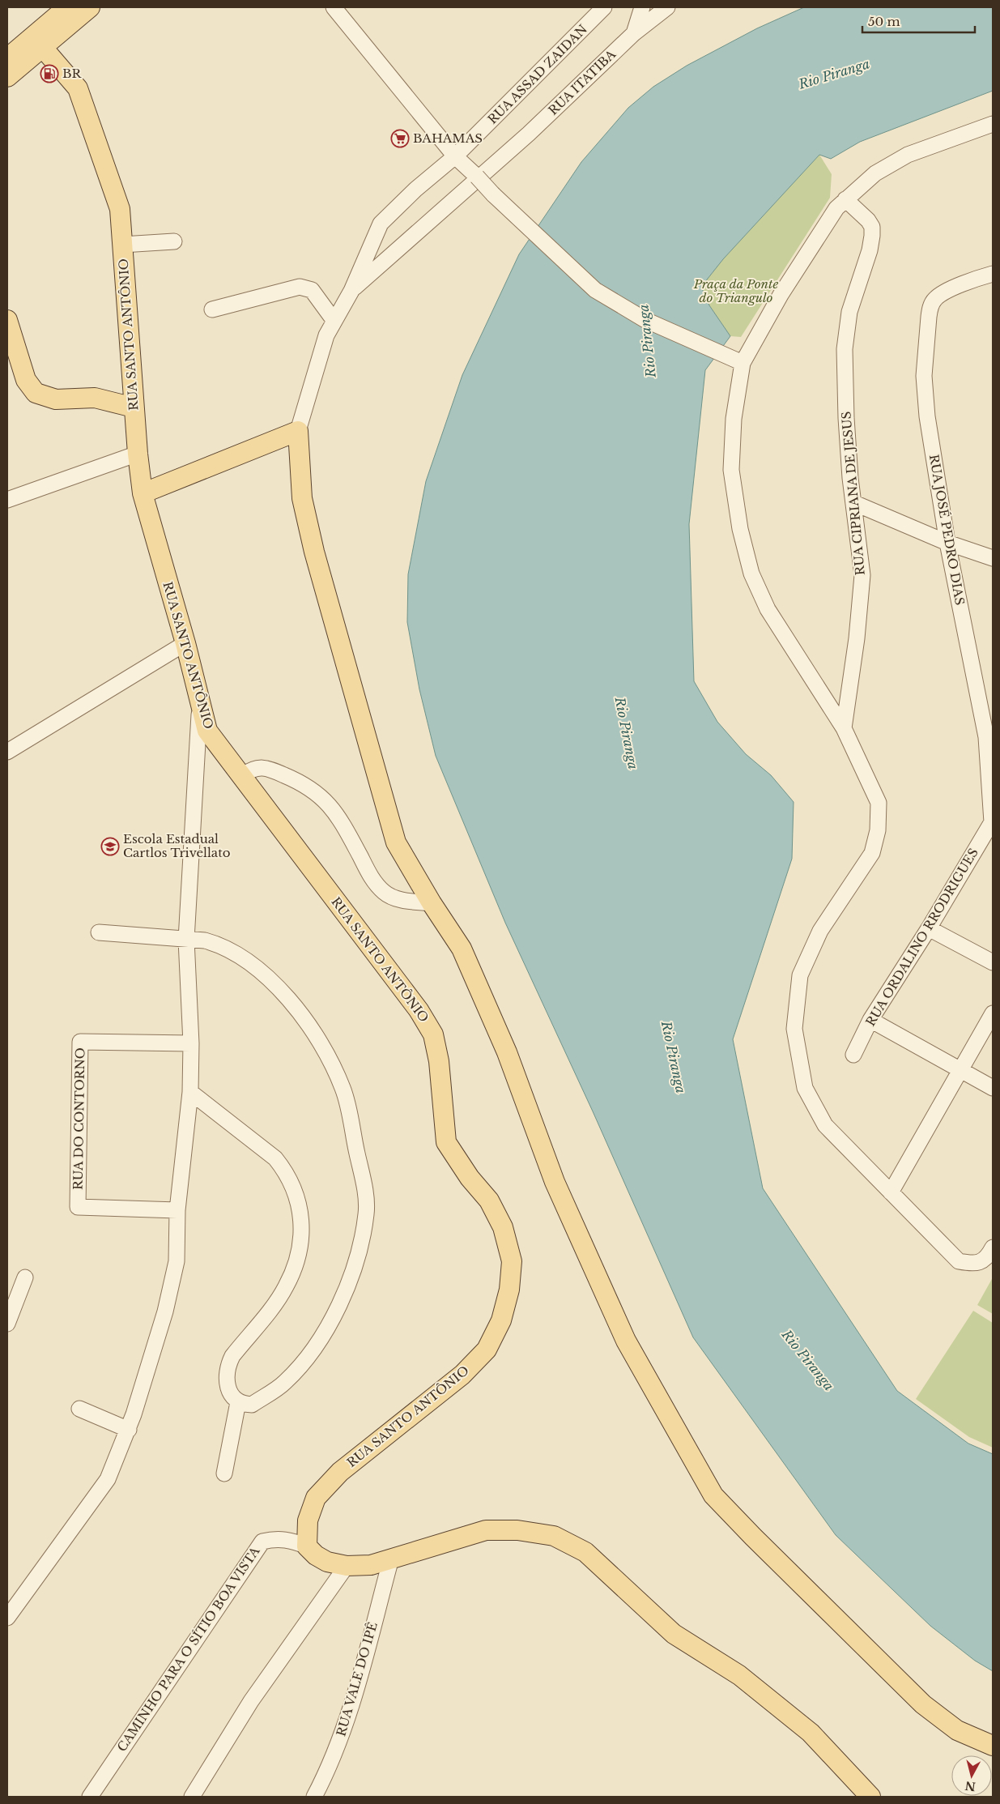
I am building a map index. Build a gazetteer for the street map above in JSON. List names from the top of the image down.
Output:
{
  "streets": {
    "main road": ["RUA SANTO ANTÔNIO"],
    "street": [
      "RUA ASSAD ZAIDAN",
      "RUA ITATIBA",
      "RUA CIPRIANA DE JESUS",
      "RUA JOSÉ PEDRO DIAS",
      "RUA ORDALINO RRODRIGUES",
      "RUA DO CONTORNO",
      "CAMINHO PARA O SÍTIO BOA VISTA",
      "RUA VALE DO IPÊ"
    ]
  },
  "crossings": [
    ["RUA ASSAD ZAIDAN", "RUA ITATIBA"],
    ["RUA SANTO ANTÔNIO", "CAMINHO PARA O SÍTIO BOA VISTA"],
    ["RUA JOSÉ PEDRO DIAS", "RUA ORDALINO RRODRIGUES"]
  ],
  "water": ["Rio Piranga"],
  "parks": ["Praça da Ponte do Triangulo"],
  "places": {
    "fuel station": ["BR"],
    "supermarket": ["BAHAMAS"],
    "school or university": ["Escola Estadual Cartlos Trivellato"]
  },
  "scale_bar": "50 m",
  "north": "bottom"
}
